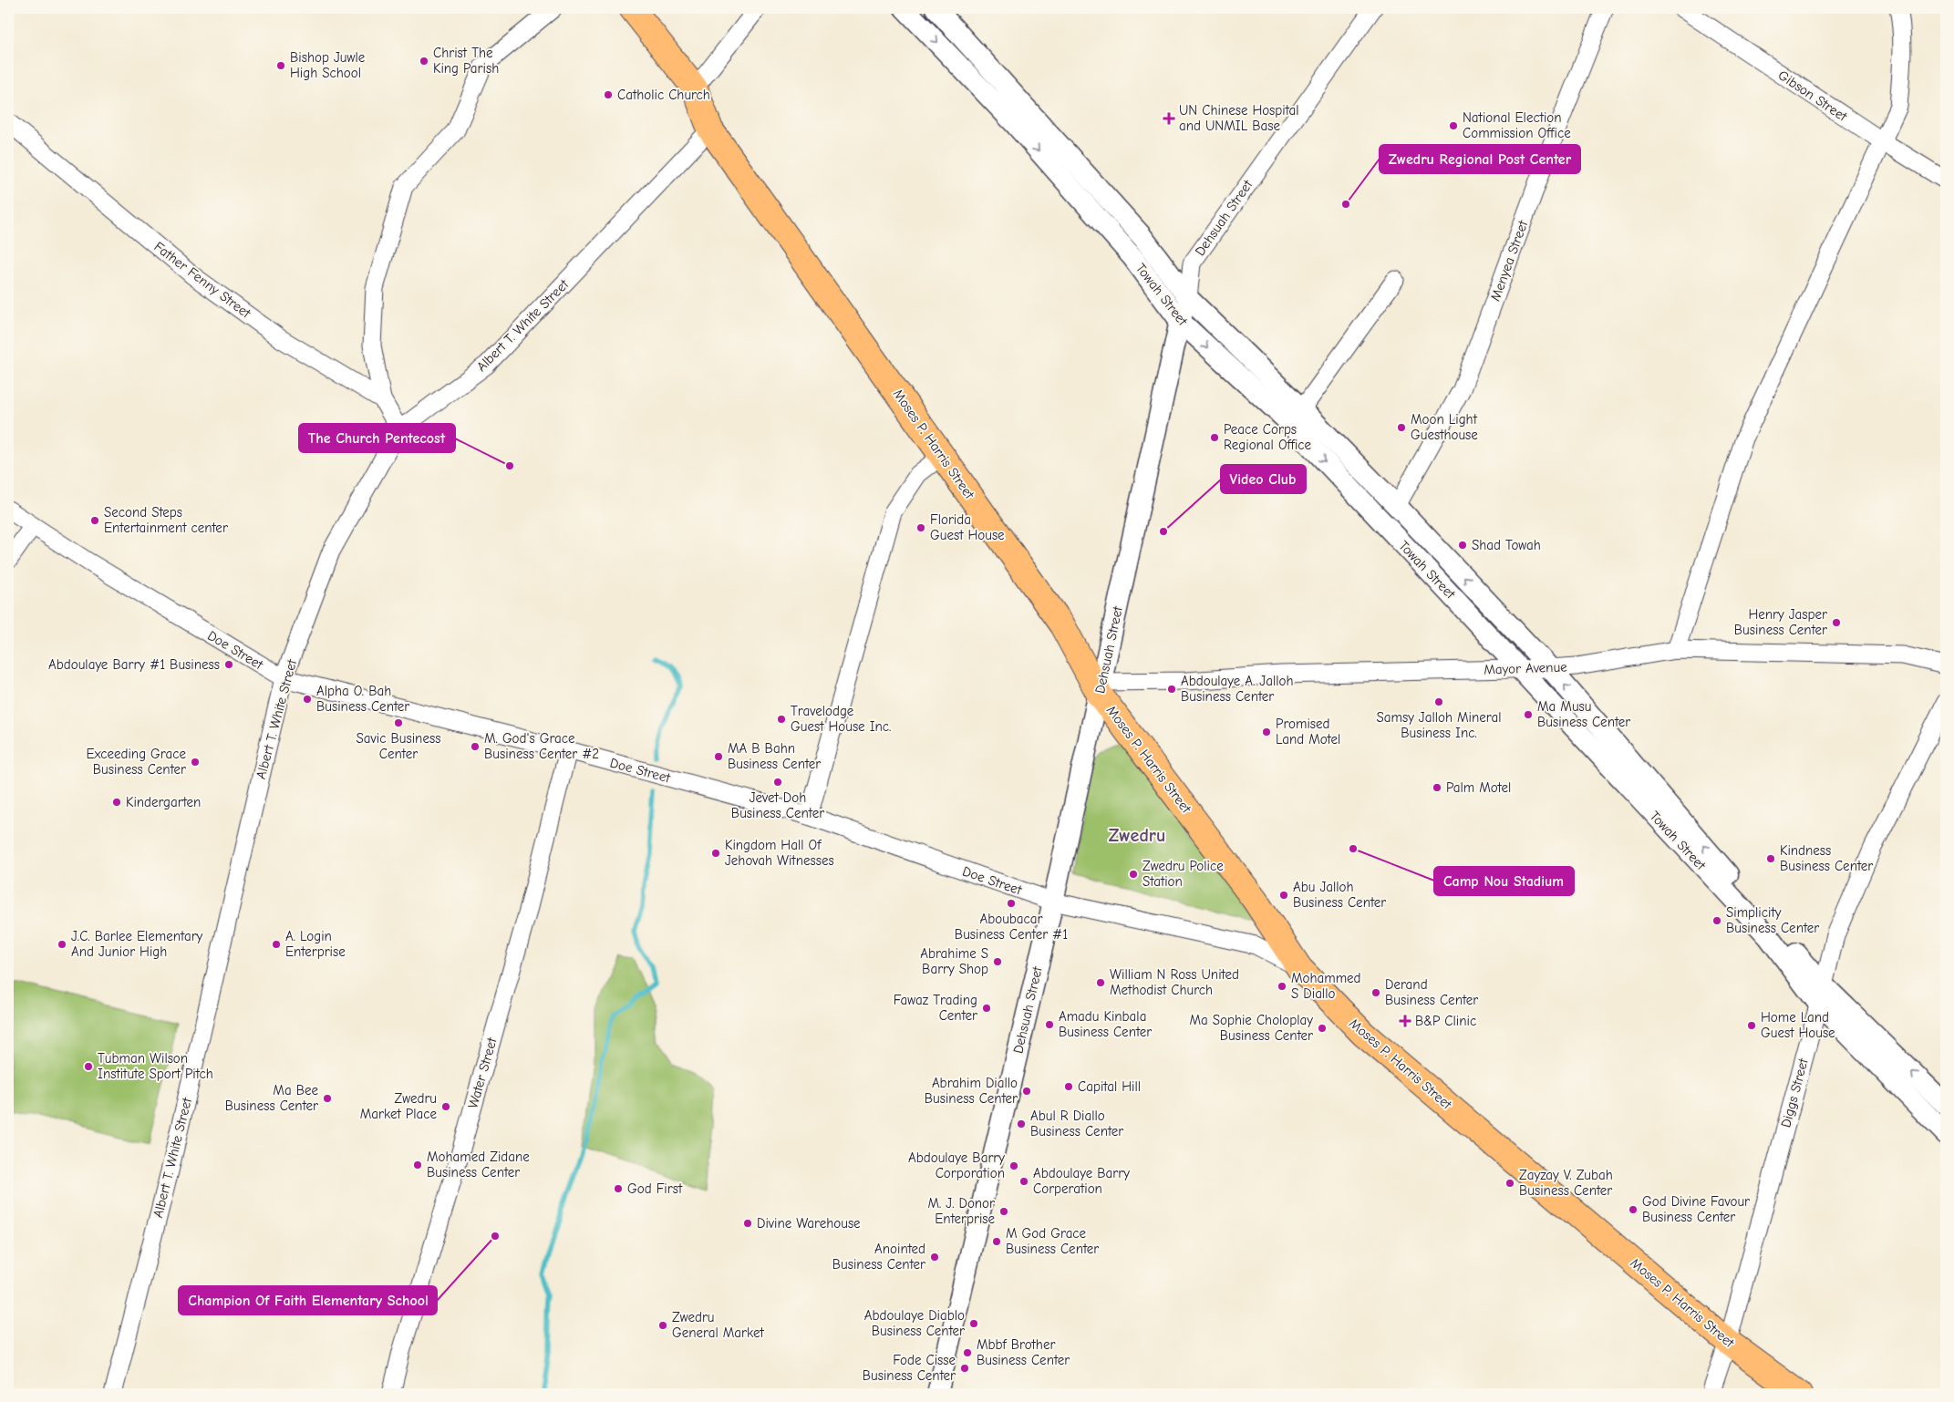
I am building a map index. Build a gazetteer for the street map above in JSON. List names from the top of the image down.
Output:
{
  "streets": {
    "highway": ["Moses P. Harris Street"],
    "street": [
      "Gibson Street",
      "Dehsuah Street",
      "Menyea Street",
      "Father Fenny Street",
      "Towah Street",
      "Albert T. White Street",
      "Doe Street",
      "Mayor Avenue",
      "Water Street",
      "Diggs Street"
    ]
  },
  "crossings": [
    ["Dehsuah Street", "Towah Street"],
    ["Dehsuah Street", "Moses P. Harris Street"],
    ["Dehsuah Street", "Doe Street"],
    ["Dehsuah Street", "Mayor Avenue"],
    ["Menyea Street", "Towah Street"],
    ["Father Fenny Street", "Albert T. White Street"],
    ["Towah Street", "Mayor Avenue"],
    ["Towah Street", "Diggs Street"],
    ["Albert T. White Street", "Moses P. Harris Street"],
    ["Albert T. White Street", "Doe Street"],
    ["Moses P. Harris Street", "Doe Street"],
    ["Moses P. Harris Street", "Mayor Avenue"],
    ["Moses P. Harris Street", "Diggs Street"],
    ["Doe Street", "Water Street"]
  ],
  "districts": ["Zwedru"],
  "places": {
    "other": [
      "Christ The King Parish",
      "Bishop Juwle High School",
      "Catholic Church",
      "National Election Commission Office",
      "Zwedru Regional Post Center",
      "Moon Light Guesthouse",
      "Peace Corps Regional Office",
      "The Church Pentecost",
      "Second Steps Entertainment center",
      "Florida Guest House",
      "Video Club",
      "Shad Towah",
      "Henry Jasper Business Center",
      "Abdoulaye Barry #1 Business",
      "Abdoulaye A. Jalloh Business Center",
      "Alpha O. Bah Business Center",
      "Samsy Jalloh Mineral Business Inc.",
      "Ma Musu Business Center",
      "Travelodge Guest House Inc.",
      "Savic Business Center",
      "Promised Land Motel",
      "M. God's Grace Business Center #2",
      "MA B Bahn Business Center",
      "Exceeding Grace Business Center",
      "Jevet Doh Business Center",
      "Palm Motel",
      "Kindergarten",
      "Camp Nou Stadium",
      "Kingdom Hall Of Jehovah Witnesses",
      "Kindness Business Center",
      "Zwedru Police Station",
      "Abu Jalloh Business Center",
      "Aboubacar Business Center #1",
      "Simplicity Business Center",
      "J.C. Barlee Elementary And Junior High",
      "A. Login Enterprise",
      "Abrahime S Barry Shop",
      "William N Ross United Methodist Church",
      "Mohammed S Diallo",
      "Derand Business Center",
      "Fawaz Trading Center",
      "Amadu Kinbala Business Center",
      "Home Land Guest House",
      "Ma Sophie Choloplay Business Center",
      "Tubman Wilson Institute Sport Pitch",
      "Capital Hill",
      "Abrahim Diallo Business Center",
      "Ma Bee Business Center",
      "Zwedru Market Place",
      "Abul R Diallo Business Center",
      "Mohamed Zidane Business Center",
      "Abdoulaye Barry Corporation",
      "Abdoulaye Barry Corperation",
      "Zayzay V. Zubah Business Center",
      "God First",
      "God Divine Favour Business Center",
      "M. J. Donor Enterprise",
      "Divine Warehouse",
      "Champion Of Faith Elementary School",
      "M God Grace Business Center",
      "Anointed Business Center",
      "Abdoulaye Diablo Business Center",
      "Zwedru General Market",
      "Mbbf Brother Business Center",
      "Fode Cisse Business Center"
    ],
    "health": ["UN Chinese Hospital and UNMIL Base", "B&P Clinic"]
  }
}
